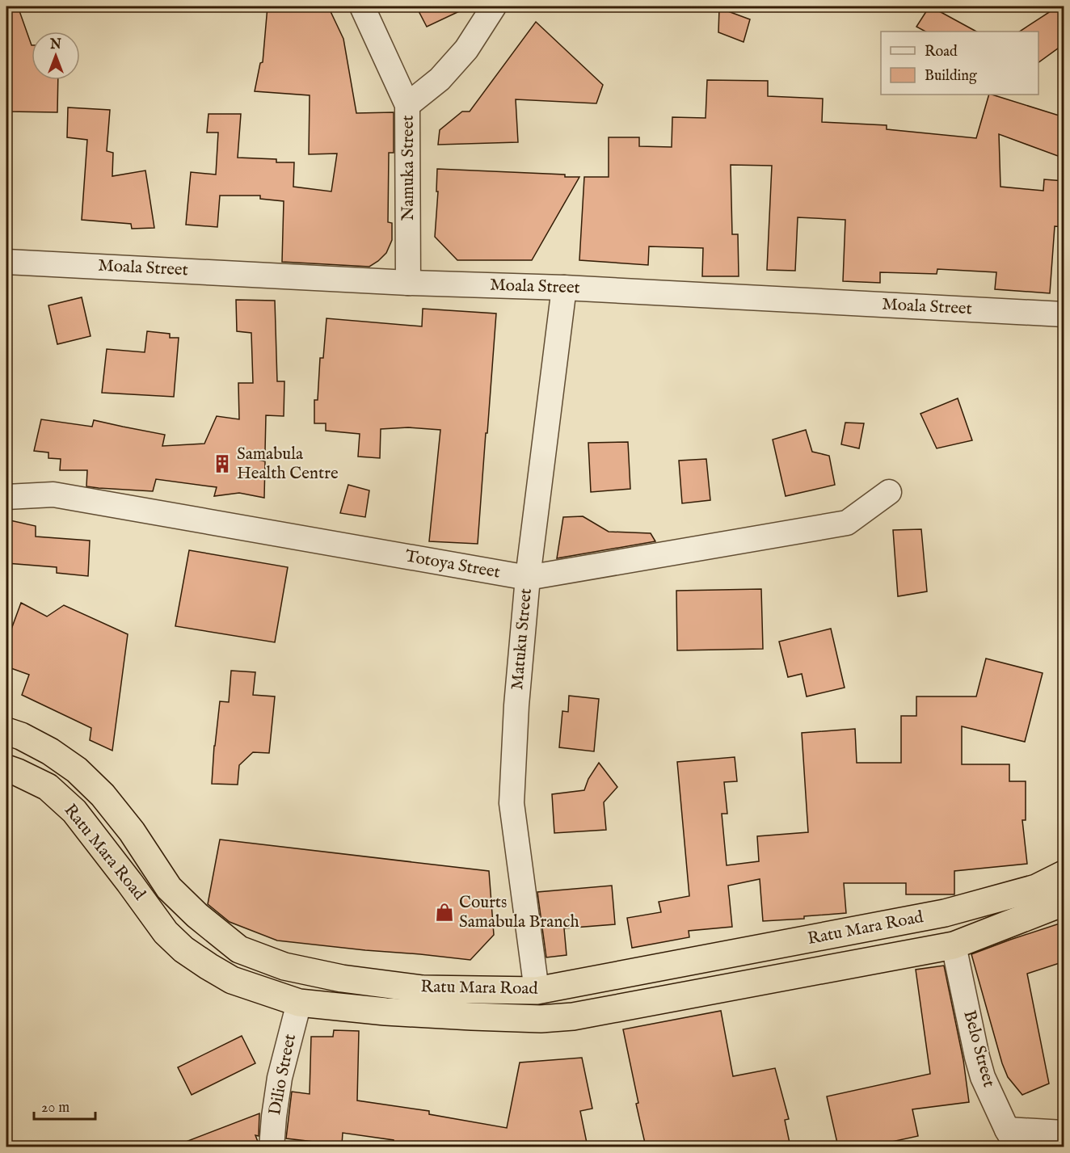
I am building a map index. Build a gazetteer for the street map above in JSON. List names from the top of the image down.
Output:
{
  "streets": {
    "highway": ["Ratu Mara Road"],
    "street": [
      "Namuka Street",
      "Moala Street",
      "Totoya Street",
      "Matuku Street",
      "Belo Street",
      "Dilio Street"
    ]
  },
  "crossings": [
    ["Namuka Street", "Moala Street"],
    ["Moala Street", "Matuku Street"],
    ["Totoya Street", "Matuku Street"],
    ["Matuku Street", "Ratu Mara Road"],
    ["Ratu Mara Road", "Belo Street"],
    ["Ratu Mara Road", "Dilio Street"]
  ],
  "places": {
    "building": ["Samabula Health Centre"],
    "shop": ["Courts Samabula Branch"]
  },
  "legend": ["Road", "Building"],
  "scale_bar": "20 m",
  "north": "top"
}
